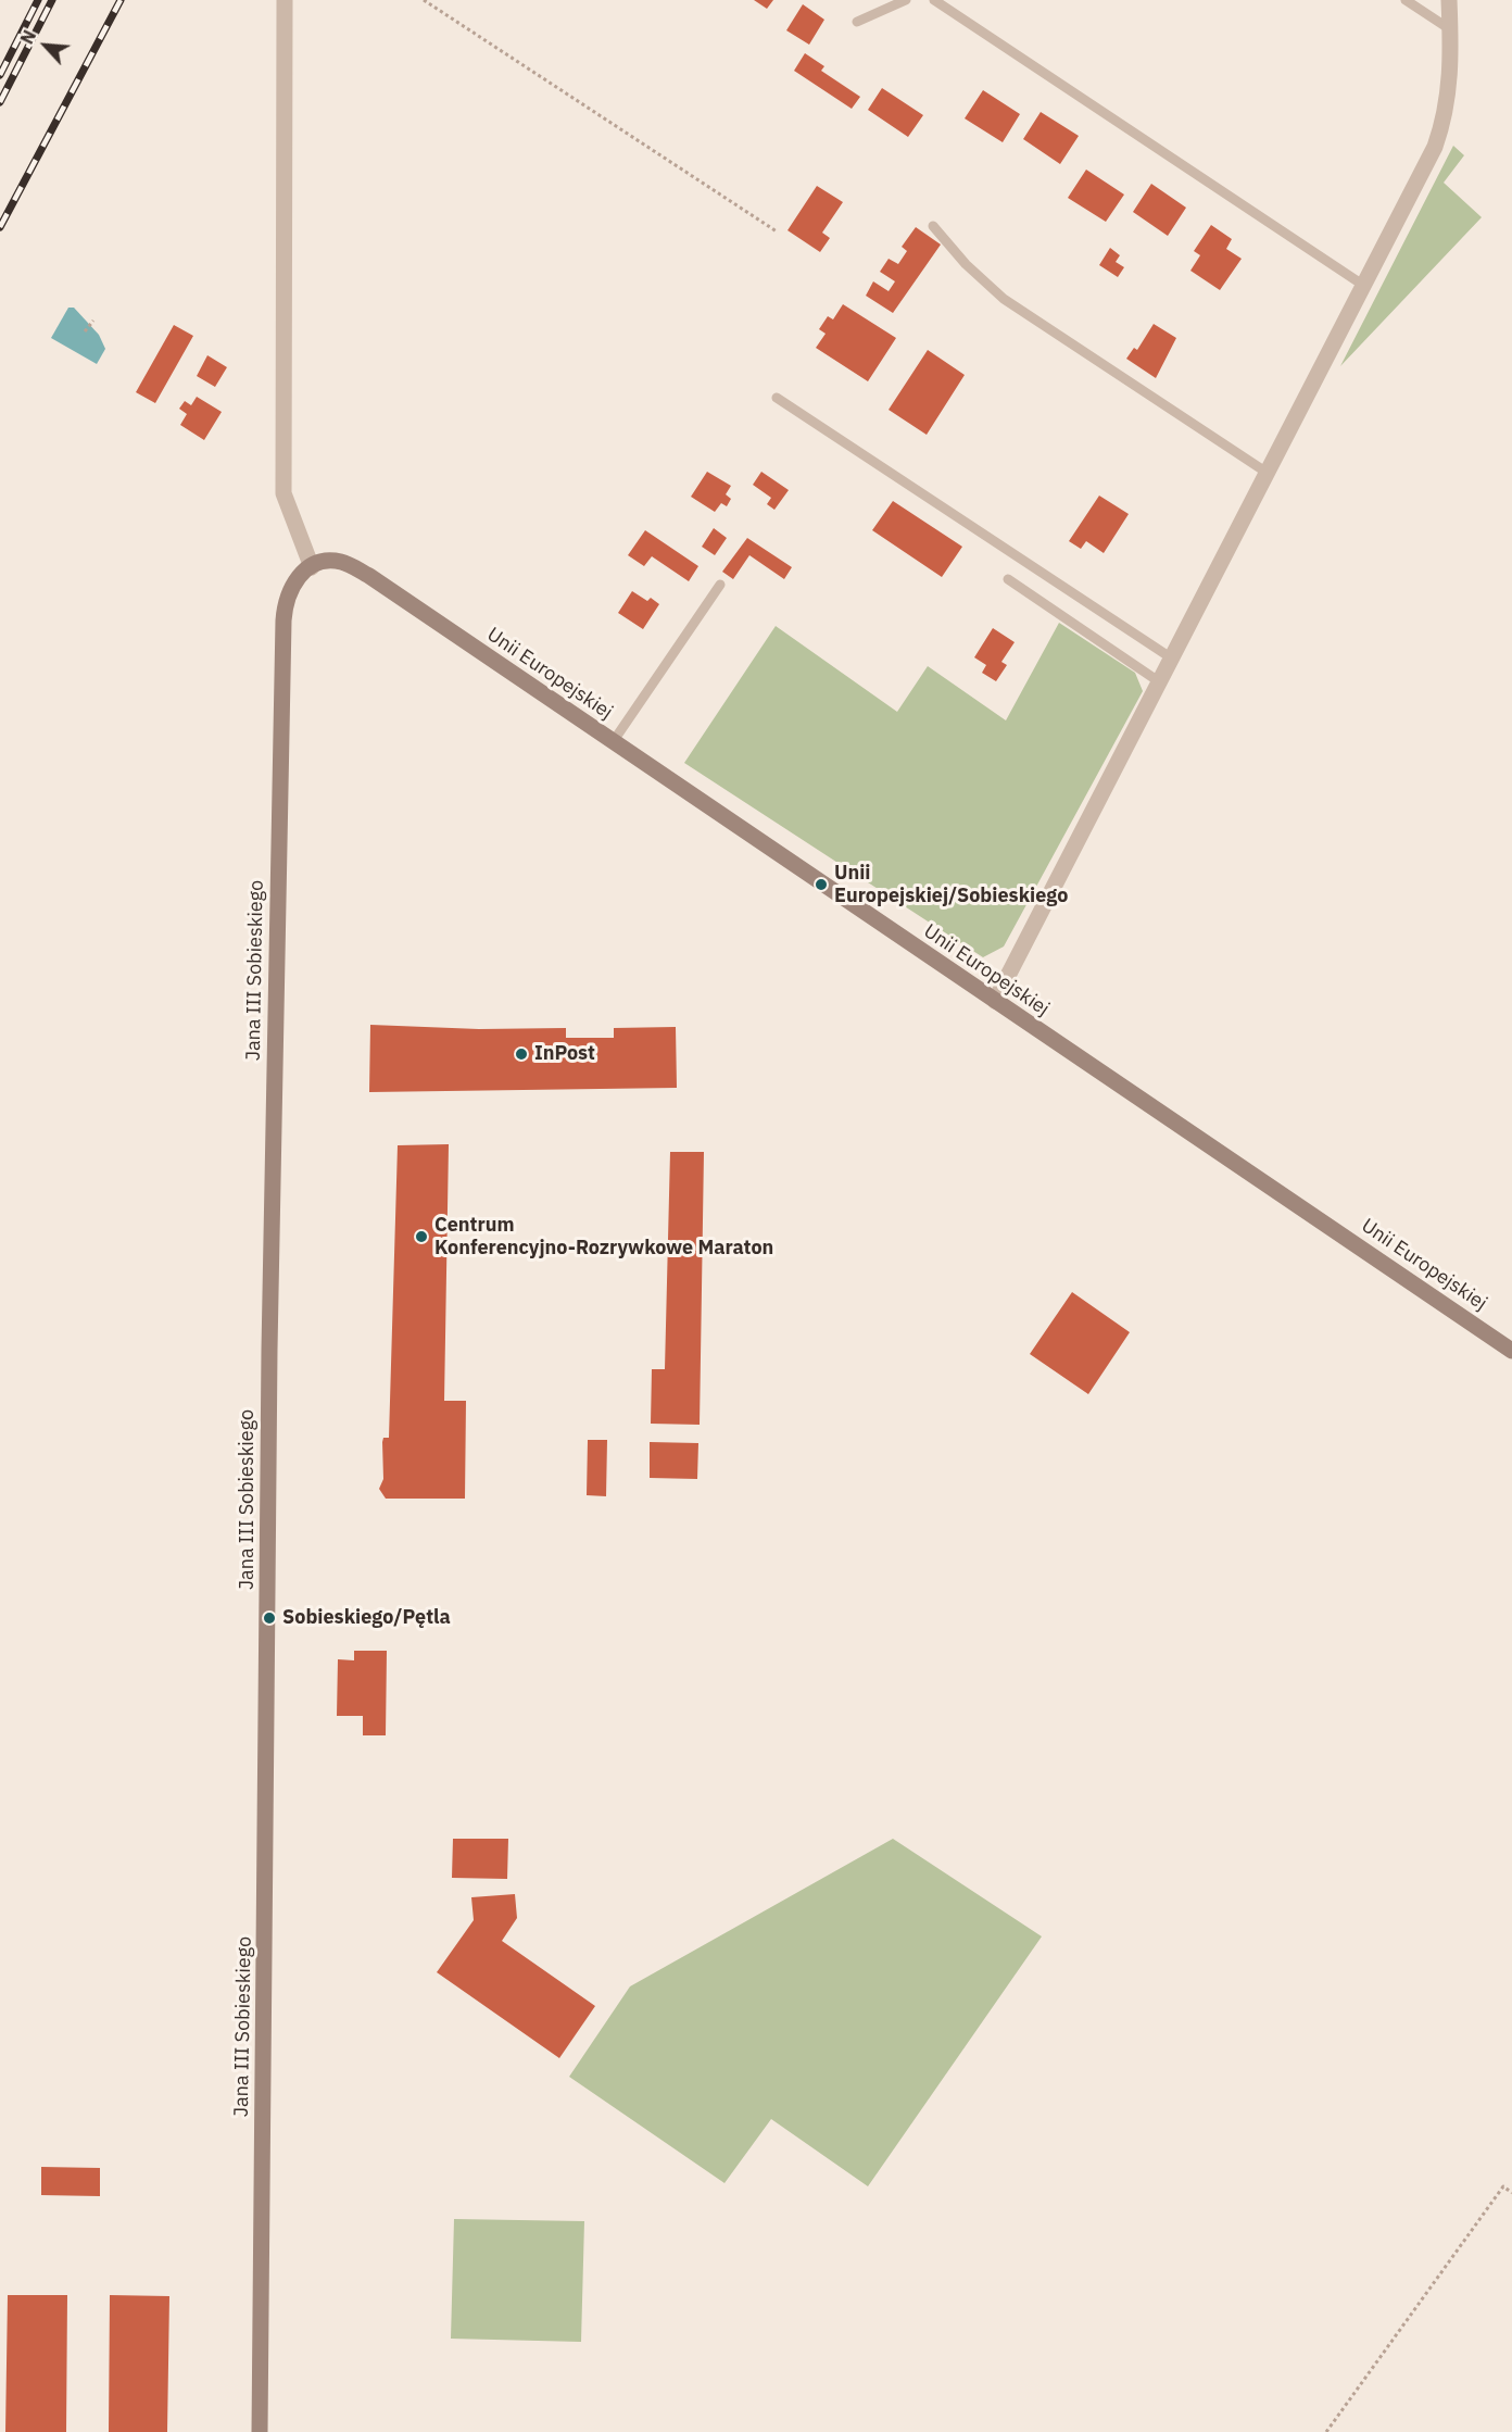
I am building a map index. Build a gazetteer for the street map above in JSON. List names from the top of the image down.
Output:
{
  "streets": {
    "main road": ["Unii Europejskiej", "Jana III Sobieskiego"]
  },
  "crossings": [
    ["Unii Europejskiej", "Jana III Sobieskiego"]
  ],
  "places": [
    "Unii Europejskiej/Sobieskiego",
    "InPost",
    "Centrum Konferencyjno-Rozrywkowe Maraton",
    "Sobieskiego/Pętla"
  ],
  "north": "top left"
}
